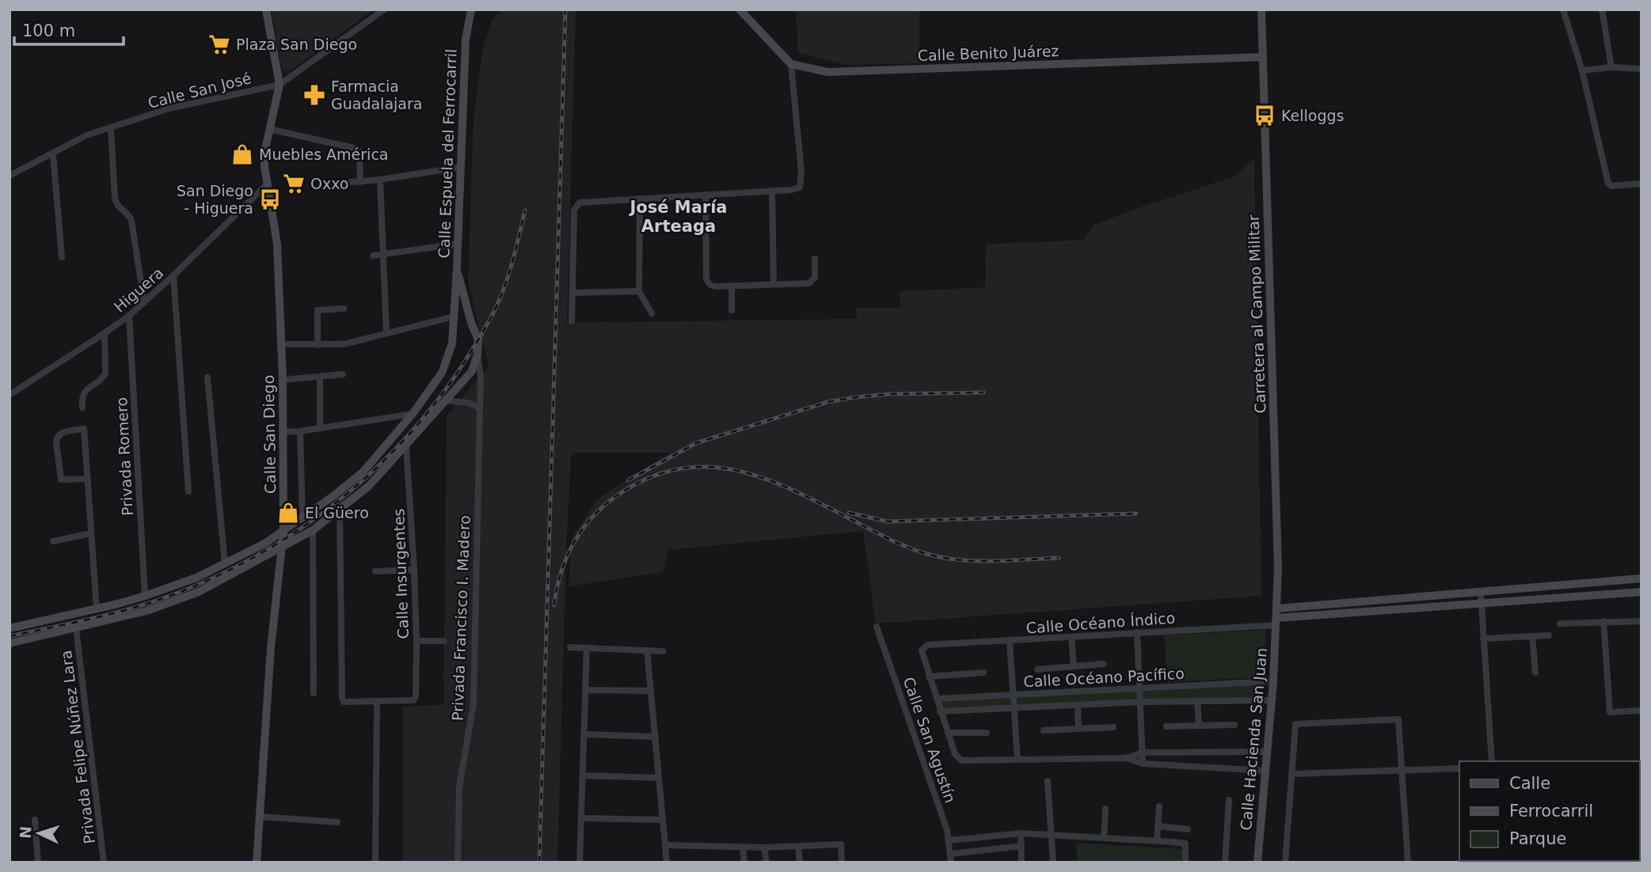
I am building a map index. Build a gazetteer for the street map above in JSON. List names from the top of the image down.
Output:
{
  "streets": {
    "street": [
      "Calle Benito Juárez",
      "Calle San José",
      "Calle Espuela del Ferrocarril",
      "Higuera",
      "Carretera al Campo Militar",
      "Calle San Diego",
      "Privada Romero",
      "Calle Insurgentes",
      "Privada Francisco I. Madero",
      "Calle Océano Índico",
      "Calle Océano Pacífico",
      "Calle Hacienda San Juan",
      "Calle San Agustín",
      "Privada Felipe Núñez Lara"
    ]
  },
  "crossings": [
    ["Calle Benito Juárez", "Carretera al Campo Militar"],
    ["Calle San José", "Calle San Diego"],
    ["Calle Espuela del Ferrocarril", "Calle San Diego"],
    ["Calle Espuela del Ferrocarril", "Privada Romero"],
    ["Calle Espuela del Ferrocarril", "Privada Francisco I. Madero"],
    ["Higuera", "Calle San Diego"],
    ["Higuera", "Privada Romero"],
    ["Carretera al Campo Militar", "Calle Océano Índico"],
    ["Carretera al Campo Militar", "Calle Hacienda San Juan"],
    ["Calle Insurgentes", "Privada Francisco I. Madero"],
    ["Calle Océano Índico", "Calle Hacienda San Juan"],
    ["Calle Océano Pacífico", "Calle Hacienda San Juan"]
  ],
  "districts": ["José María Arteaga"],
  "places": {
    "supermarket": ["Plaza San Diego", "Oxxo"],
    "pharmacy": ["Farmacia Guadalajara"],
    "bus stop": ["Kelloggs", "San Diego - Higuera"],
    "shop": ["Muebles América", "El Güero"]
  },
  "legend": ["Calle", "Ferrocarril", "Parque"],
  "scale_bar": "100 m",
  "north": "left"
}
